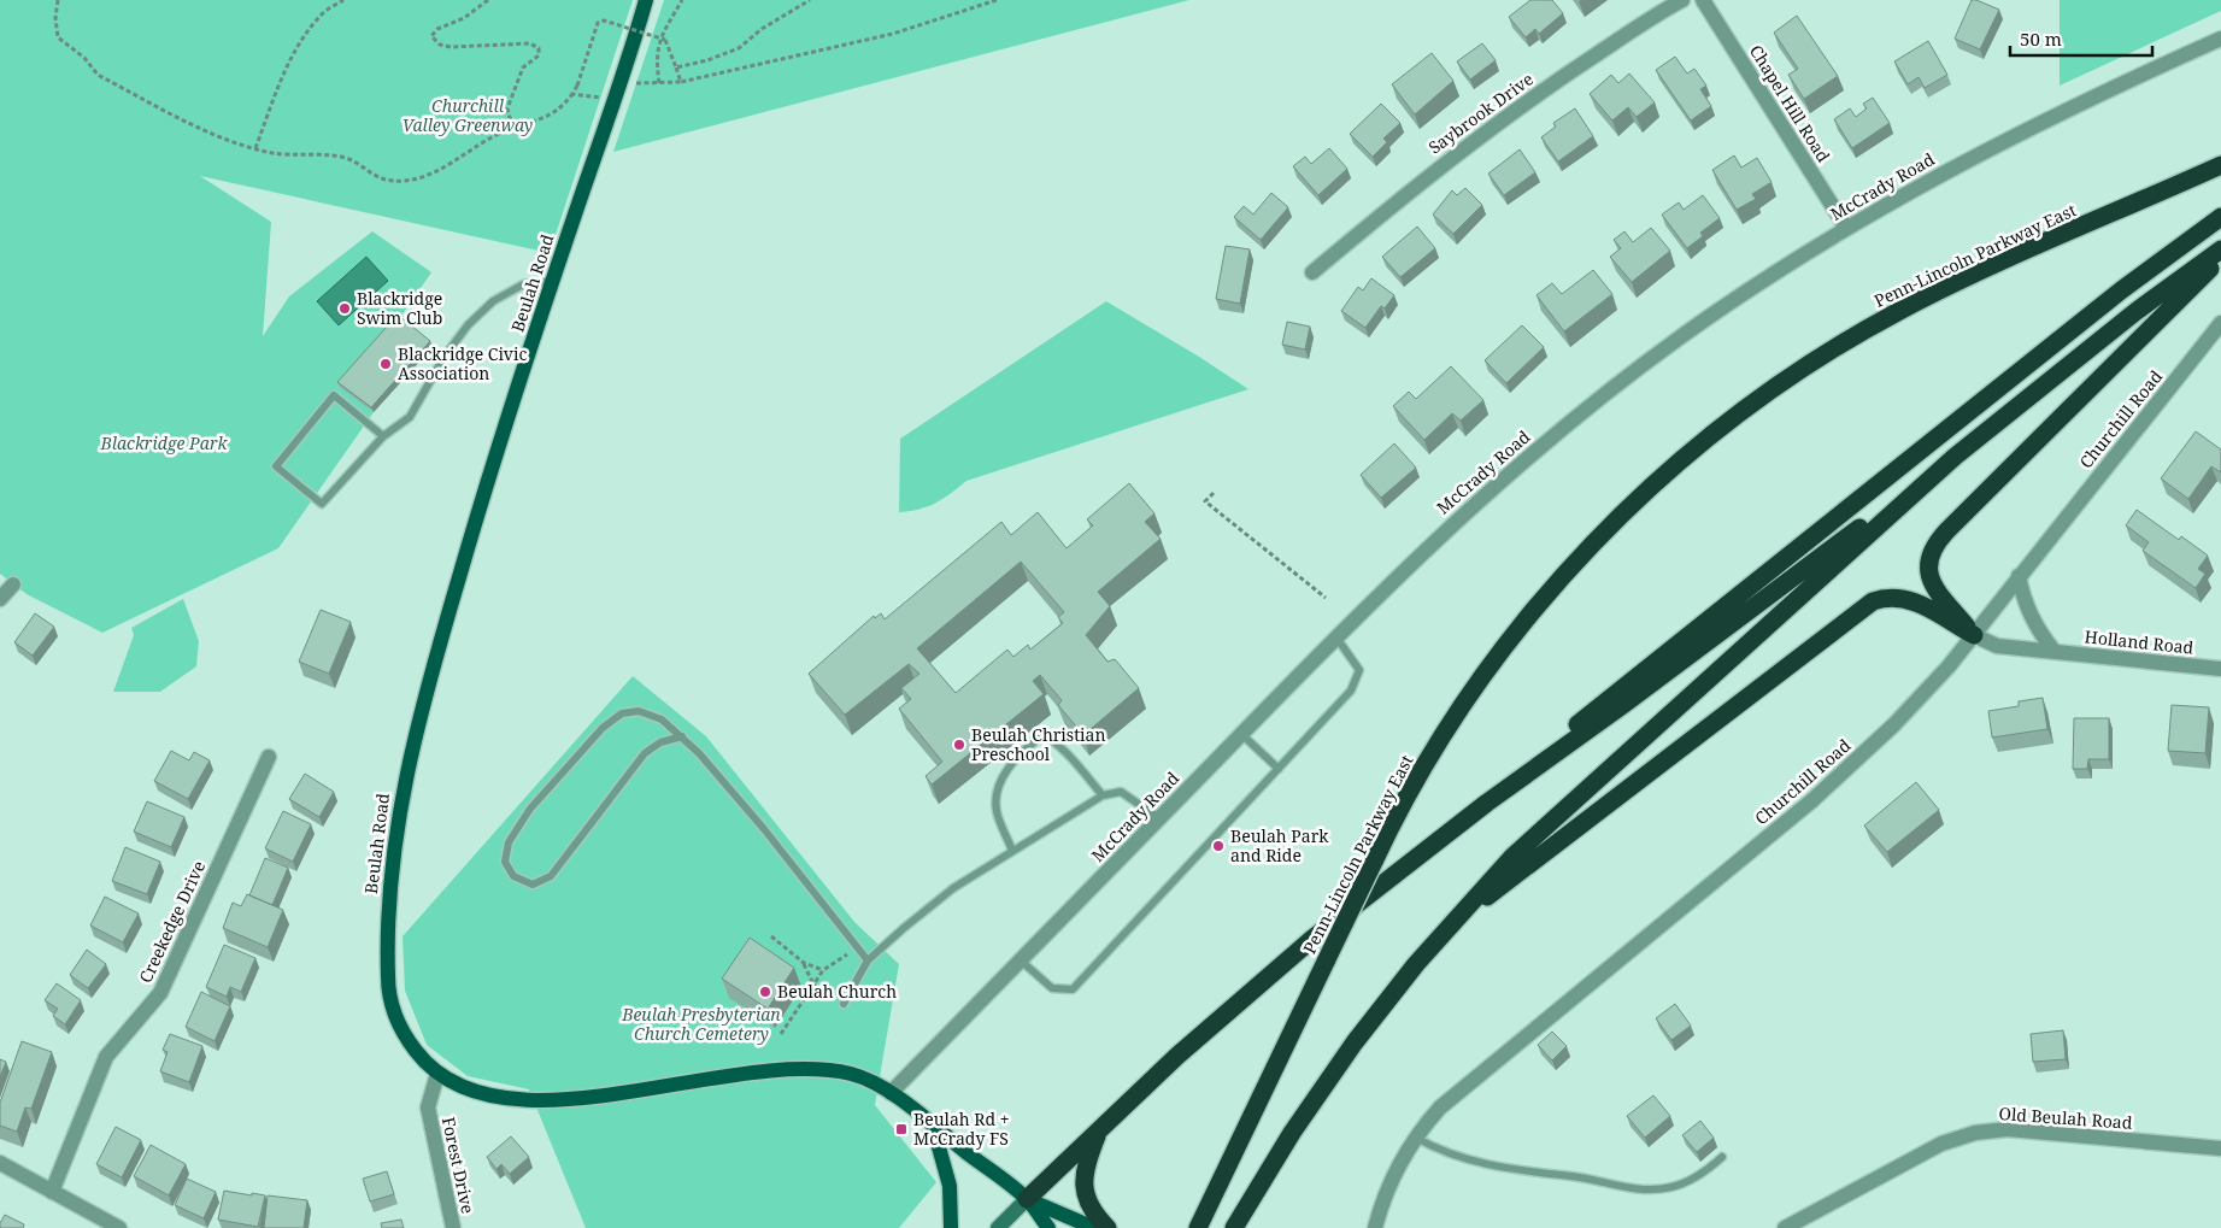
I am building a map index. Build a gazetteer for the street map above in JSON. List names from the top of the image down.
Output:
{
  "streets": {
    "highway": ["Penn-Lincoln Parkway East"],
    "main road": ["Beulah Road"],
    "street": [
      "Chapel Hill Road",
      "Saybrook Drive",
      "McCrady Road",
      "Churchill Road",
      "Holland Road",
      "Creekedge Drive",
      "Old Beulah Road",
      "Forest Drive"
    ]
  },
  "crossings": [
    ["Chapel Hill Road", "McCrady Road"],
    ["McCrady Road", "Beulah Road"],
    ["Beulah Road", "Forest Drive"],
    ["Churchill Road", "Holland Road"]
  ],
  "parks": ["Churchill Valley Greenway", "Blackridge Park", "Beulah Presbyterian Church Cemetery"],
  "places": {
    "other": [
      "Blackridge Swim Club",
      "Blackridge Civic Association",
      "Beulah Christian Preschool",
      "Beulah Park and Ride",
      "Beulah Church"
    ],
    "transit": ["Beulah Rd + McCrady FS"]
  },
  "scale_bar": "50 m"
}
